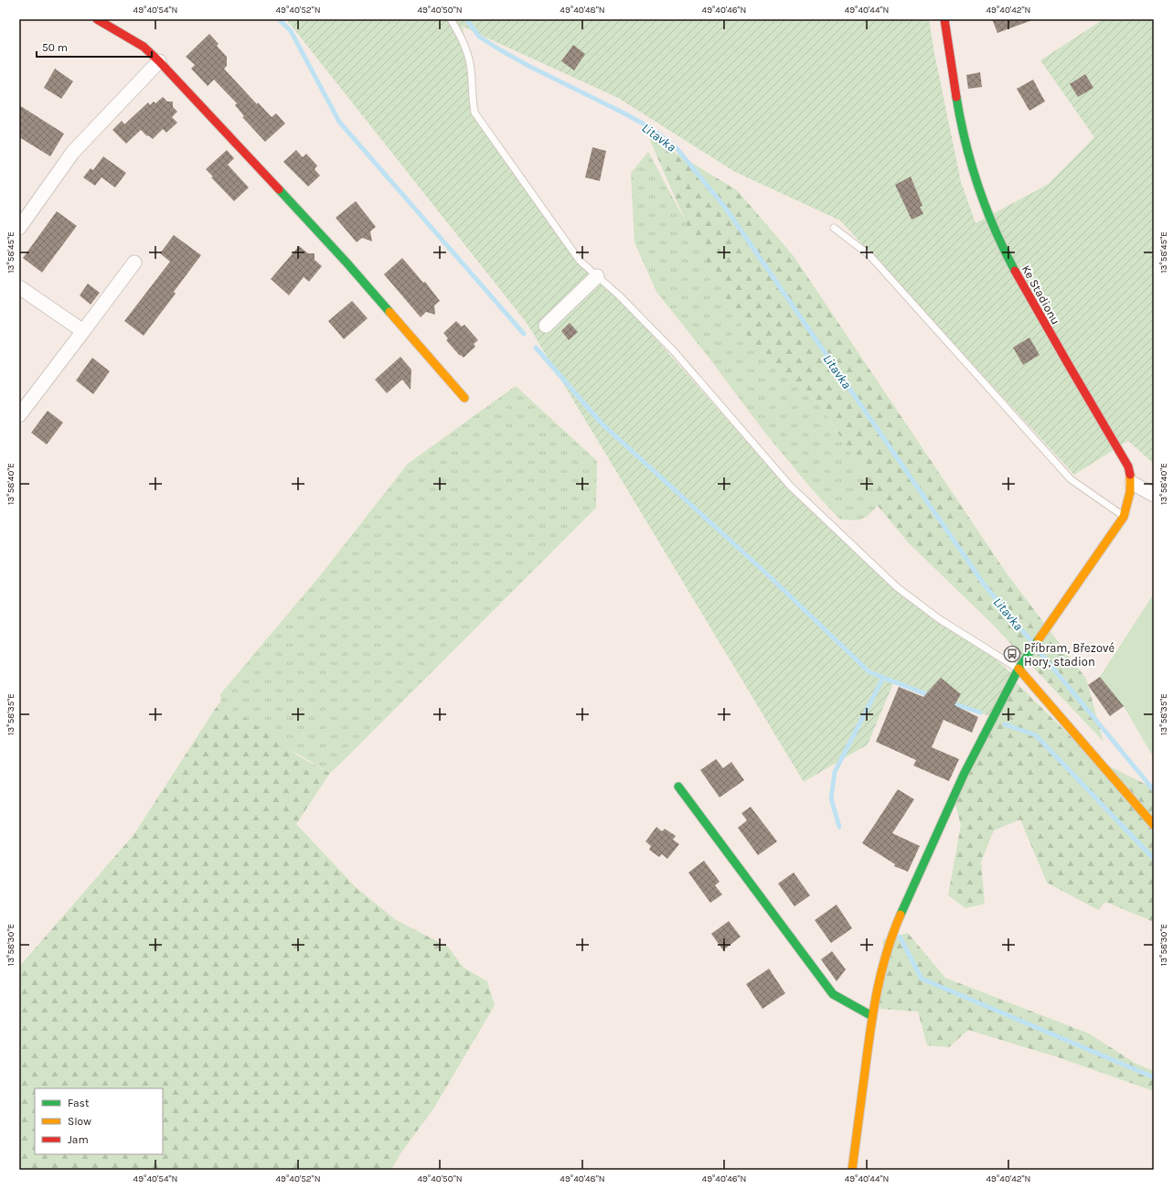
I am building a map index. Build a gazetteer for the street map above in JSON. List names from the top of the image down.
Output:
{
  "streets": {
    "street": ["Ke Stadionu"]
  },
  "water": ["Litavka"],
  "places": {
    "bus stop": ["Příbram, Březové Hory, stadion"]
  },
  "legend": ["Fast", "Slow", "Jam"],
  "scale_bar": "50 m",
  "coordinates": [
    "49°40'54\"N",
    "49°40'52\"N",
    "49°40'50\"N",
    "49°40'48\"N",
    "49°40'46\"N",
    "49°40'44\"N",
    "49°40'42\"N",
    "13°58'45\"E",
    "13°58'40\"E",
    "13°58'35\"E",
    "13°58'30\"E"
  ]
}
